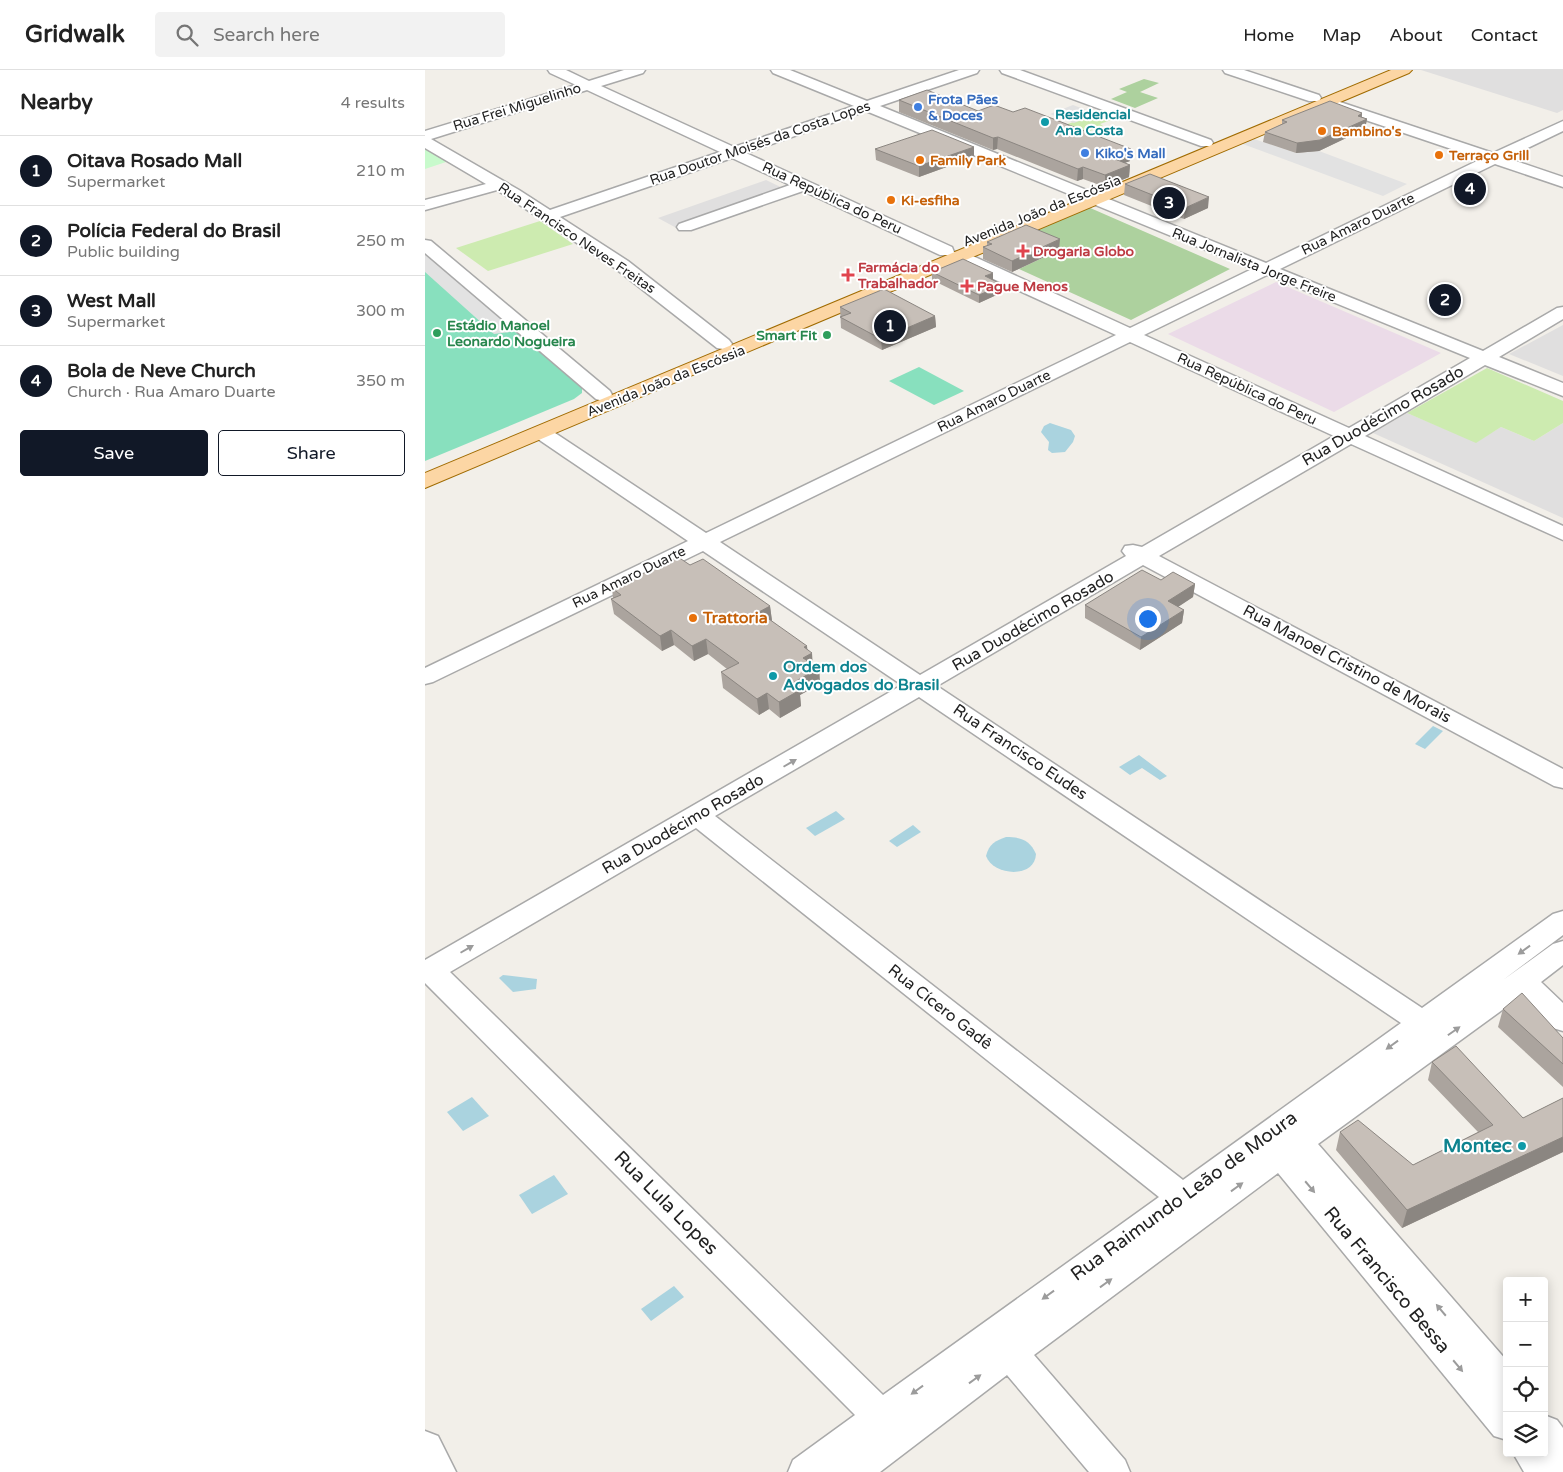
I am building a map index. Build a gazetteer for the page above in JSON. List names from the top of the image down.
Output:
{
  "streets": {
    "main road": ["Avenida João da Escóssia"],
    "street": [
      "Rua Frei Miguelinho",
      "Rua Doutor Moisés da Costa Lopes",
      "Rua República do Peru",
      "Rua Amaro Duarte",
      "Rua Francisco Neves Freitas",
      "Rua Jornalista Jorge Freire",
      "Rua Duodécimo Rosado",
      "Rua Manoel Cristino de Morais",
      "Rua Francisco Eudes",
      "Rua Cícero Gadê",
      "Rua Raimundo Leão de Moura",
      "Rua Lula Lopes",
      "Rua Francisco Bessa"
    ]
  },
  "crossings": [
    ["Rua Frei Miguelinho", "Rua República do Peru"],
    ["Rua Doutor Moisés da Costa Lopes", "Rua República do Peru"],
    ["Rua Doutor Moisés da Costa Lopes", "Rua Francisco Neves Freitas"],
    ["Rua Doutor Moisés da Costa Lopes", "Rua Jornalista Jorge Freire"],
    ["Rua República do Peru", "Avenida João da Escóssia"],
    ["Rua República do Peru", "Rua Amaro Duarte"],
    ["Rua República do Peru", "Rua Duodécimo Rosado"],
    ["Avenida João da Escóssia", "Rua Francisco Neves Freitas"],
    ["Avenida João da Escóssia", "Rua Jornalista Jorge Freire"],
    ["Avenida João da Escóssia", "Rua Francisco Eudes"],
    ["Rua Amaro Duarte", "Rua Jornalista Jorge Freire"],
    ["Rua Amaro Duarte", "Rua Francisco Eudes"],
    ["Rua Jornalista Jorge Freire", "Rua Duodécimo Rosado"],
    ["Rua Duodécimo Rosado", "Rua Manoel Cristino de Morais"],
    ["Rua Duodécimo Rosado", "Rua Francisco Eudes"],
    ["Rua Duodécimo Rosado", "Rua Cícero Gadê"],
    ["Rua Duodécimo Rosado", "Rua Lula Lopes"],
    ["Rua Francisco Eudes", "Rua Raimundo Leão de Moura"],
    ["Rua Cícero Gadê", "Rua Raimundo Leão de Moura"],
    ["Rua Raimundo Leão de Moura", "Rua Lula Lopes"],
    ["Rua Raimundo Leão de Moura", "Rua Francisco Bessa"]
  ],
  "places": {
    "other": [
      "Frota Pães & Doces",
      "Residencial Ana Costa",
      "Bambino's",
      "Kiko's Mall",
      "Terraço Grill",
      "Family Park",
      "Ki-esfiha",
      "Estádio Manoel Leonardo Nogueira",
      "Smart Fit",
      "Trattoria",
      "Ordem dos Advogados do Brasil",
      "Montec"
    ],
    "health": ["Drogaria Globo", "Farmácia do Trabalhador", "Pague Menos"]
  },
  "page": {
    "header": "Gridwalk",
    "search": "Search here",
    "nav": [
      "Home",
      "Map",
      "About",
      "Contact"
    ],
    "heading": ["Nearby", "4 results"],
    "list": [
      {
        "mark": "1",
        "name": "Oitava Rosado Mall",
        "note": "Supermarket",
        "value": "210 m"
      },
      {
        "mark": "2",
        "name": "Polícia Federal do Brasil",
        "note": "Public building",
        "value": "250 m"
      },
      {
        "mark": "3",
        "name": "West Mall",
        "note": "Supermarket",
        "value": "300 m"
      },
      {
        "mark": "4",
        "name": "Bola de Neve Church",
        "note": "Church · Rua Amaro Duarte",
        "value": "350 m"
      }
    ],
    "pins": [
      "4",
      "3",
      "2",
      "1"
    ],
    "buttons": ["Save", "Share"],
    "map_buttons": ["+", "−"]
  }
}
